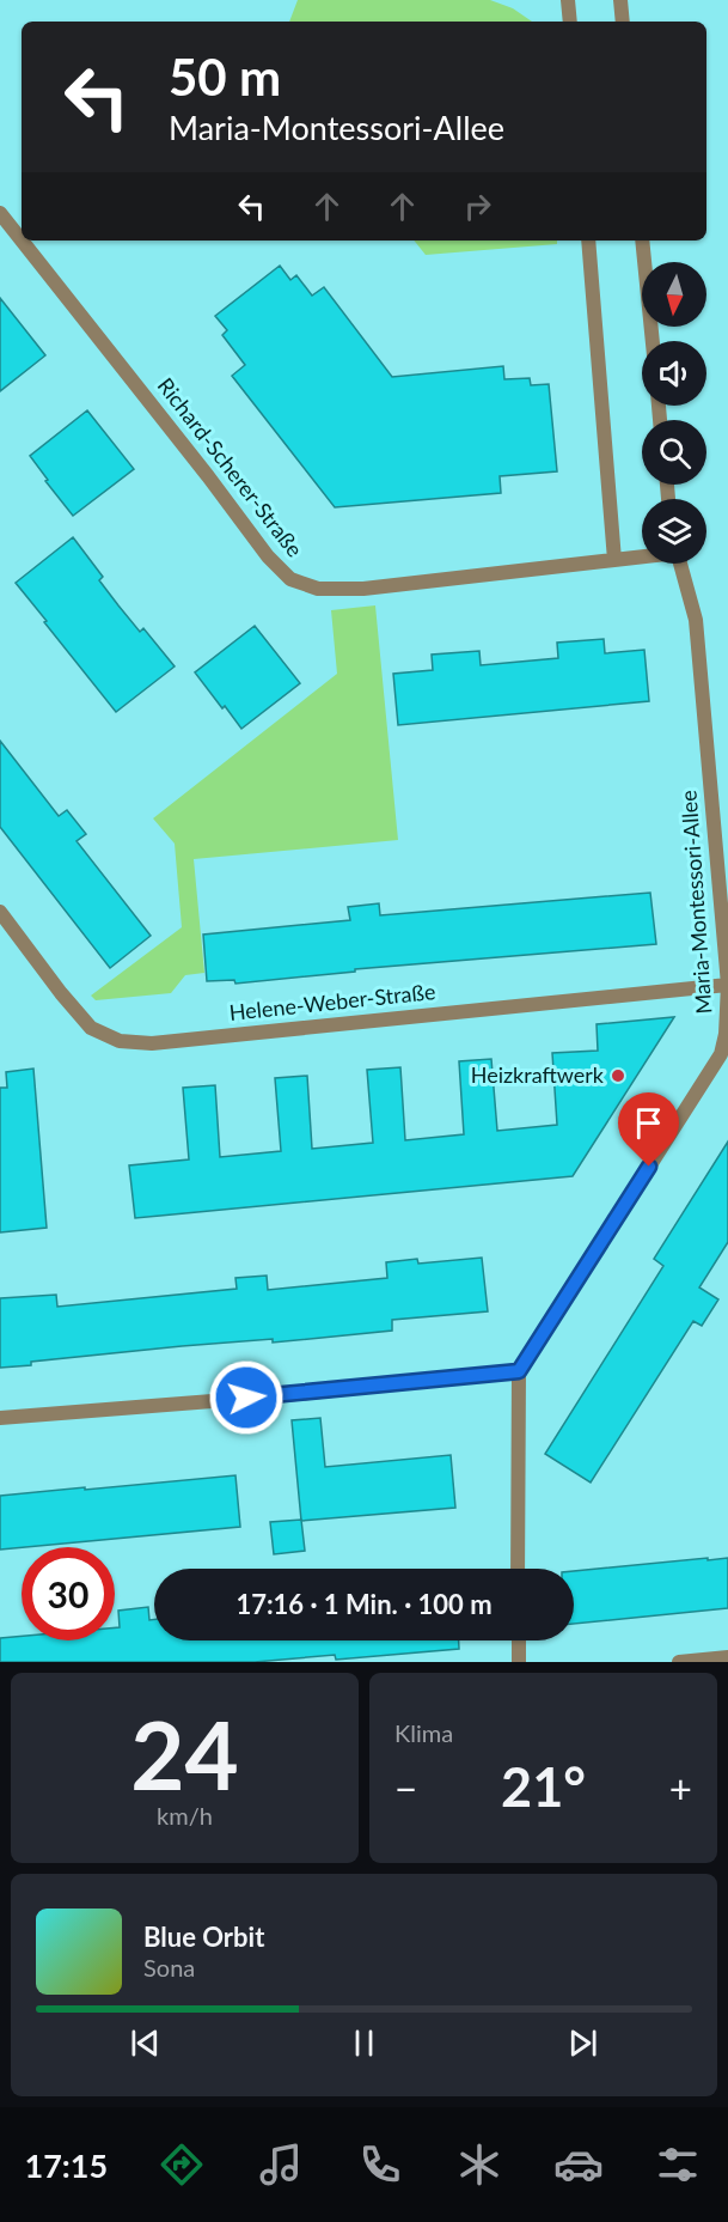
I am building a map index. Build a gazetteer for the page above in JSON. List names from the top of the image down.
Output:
{
  "streets": {
    "street": ["Richard-Scherer-Straße", "Maria-Montessori-Allee", "Helene-Weber-Straße"]
  },
  "crossings": [
    ["Maria-Montessori-Allee", "Helene-Weber-Straße"]
  ],
  "places": ["Heizkraftwerk"],
  "north": "bottom",
  "page": {
    "turn": ["50 m", "Maria-Montessori-Allee"],
    "limit": "30",
    "trip": "17:16 · 1 Min. · 100 m",
    "tile": [
      ["24", "km/h"],
      "Klima"
    ],
    "heat": ["−", "21°", "+"],
    "song": ["Blue Orbit", "Sona"],
    "tabs": "17:15"
  }
}
